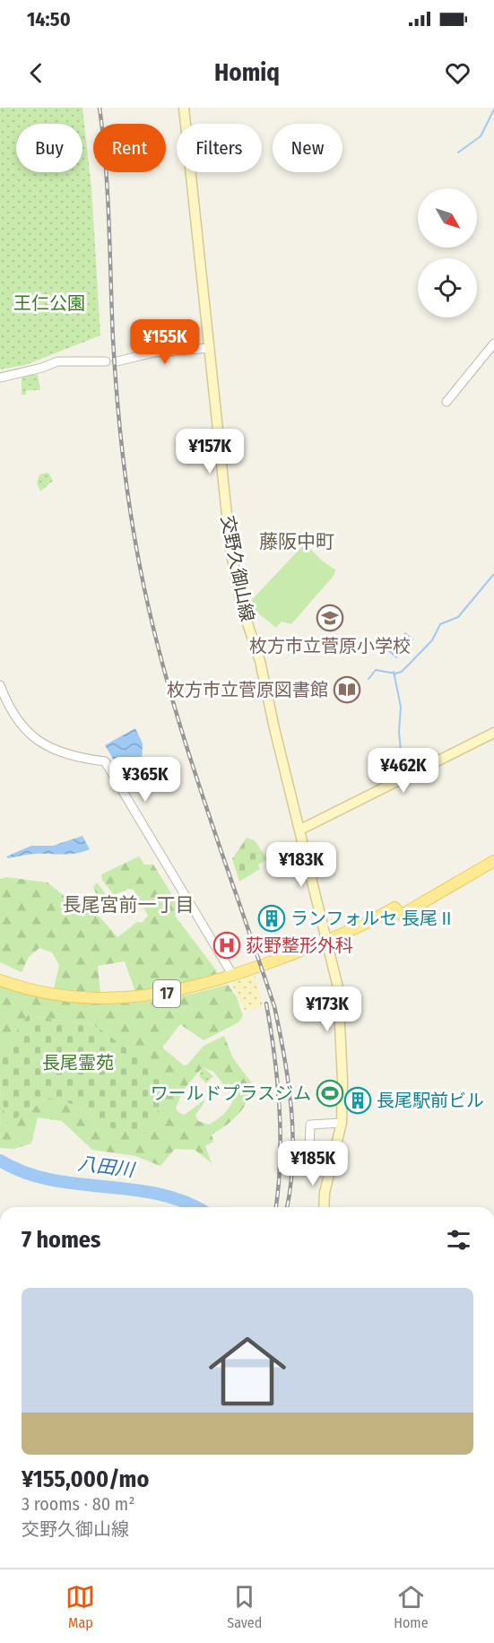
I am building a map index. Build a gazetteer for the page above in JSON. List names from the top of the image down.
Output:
{
  "streets": {
    "main road": ["交野久御山線", "17"]
  },
  "crossings": [
    ["交野久御山線", "17"]
  ],
  "districts": ["藤阪中町", "長尾宮前一丁目"],
  "water": ["八田川"],
  "parks": ["王仁公園", "長尾霊苑"],
  "places": {
    "school or university": ["枚方市立菅原小学校"],
    "library": ["枚方市立菅原図書館"],
    "building": ["ランフォルセ 長尾 II", "長尾駅前ビル"],
    "hospital": ["荻野整形外科"],
    "sports": ["ワールドプラスジム"]
  },
  "north": "bottom right",
  "page": {
    "status": "14:50",
    "header": "Homiq",
    "chip": [
      "Buy",
      "Rent",
      "Filters",
      "New"
    ],
    "price": [
      "¥155K",
      "¥157K",
      "¥462K",
      "¥365K",
      "¥183K",
      "¥173K",
      "¥185K"
    ],
    "heading": "7 homes",
    "list": [
      {
        "name": "¥155,000/mo",
        "note": "3 rooms · 80 m² · 交野久御山線"
      }
    ],
    "tabs": ["Map", "Saved", "Home"]
  }
}
